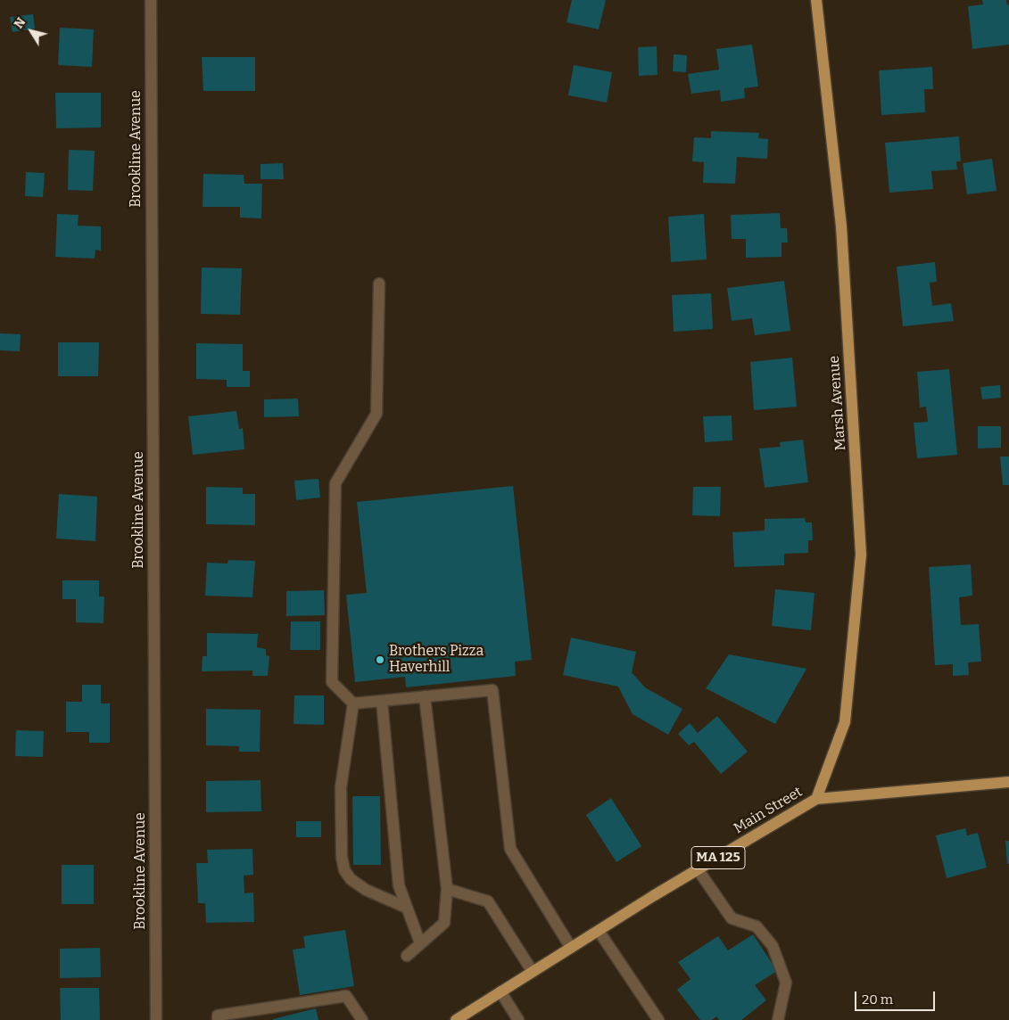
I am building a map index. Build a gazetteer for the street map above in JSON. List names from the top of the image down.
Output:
{
  "streets": {
    "main road": ["Marsh Avenue", "Main Street", "MA 125"],
    "street": ["Brookline Avenue"]
  },
  "crossings": [
    ["Marsh Avenue", "Main Street"]
  ],
  "places": ["Brothers Pizza Haverhill"],
  "scale_bar": "20 m",
  "north": "top left"
}
